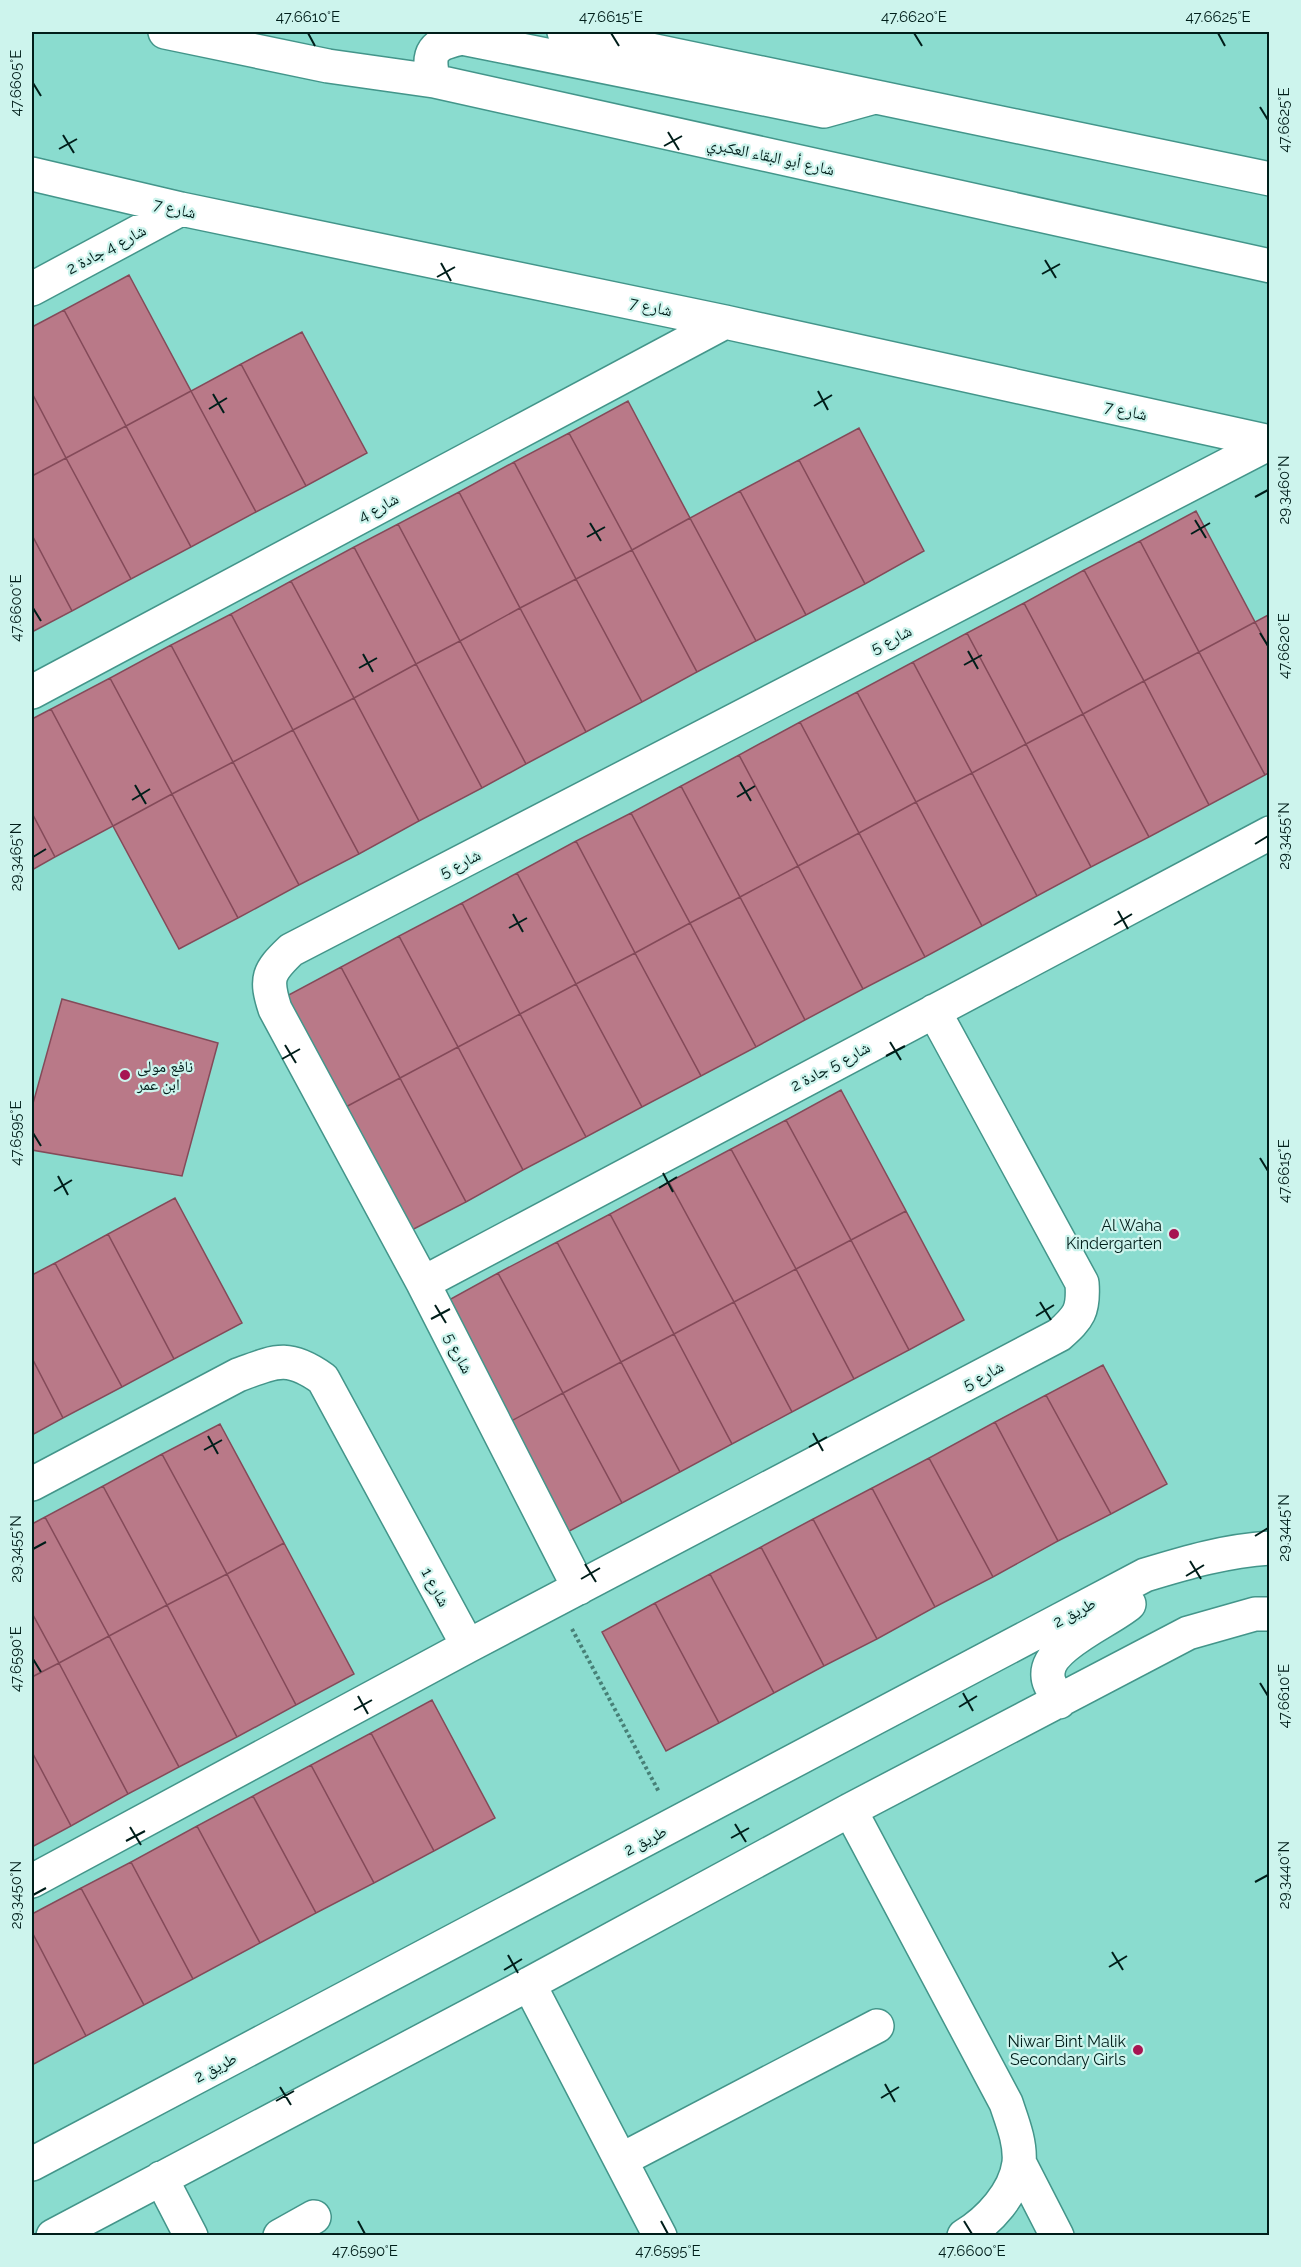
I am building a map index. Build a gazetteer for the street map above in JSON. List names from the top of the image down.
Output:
{
  "streets": {
    "street": [
      "شارع أبو البقاء العكبري",
      "شارع 7",
      "شارع 4 جادة 2",
      "شارع 4",
      "شارع 5",
      "شارع 5 جادة 2",
      "شارع 1",
      "طريق 2"
    ]
  },
  "crossings": [
    ["شارع 7", "شارع 4 جادة 2"],
    ["شارع 7", "شارع 4"],
    ["شارع 7", "شارع 5"],
    ["شارع 5", "شارع 5 جادة 2"],
    ["شارع 5", "شارع 1"]
  ],
  "places": ["نافع مولى ابن عمر", "Al Waha Kindergarten", "Niwar Bint Malik Secondary Girls"],
  "coordinates": [
    "47.6610°E",
    "47.6615°E",
    "47.6620°E",
    "47.6625°E",
    "47.6605°E",
    "29.3460°N",
    "47.6600°E",
    "29.3455°N",
    "29.3465°N",
    "47.6595°E",
    "29.3445°N",
    "47.6590°E",
    "29.3440°N",
    "29.3450°N"
  ]
}
